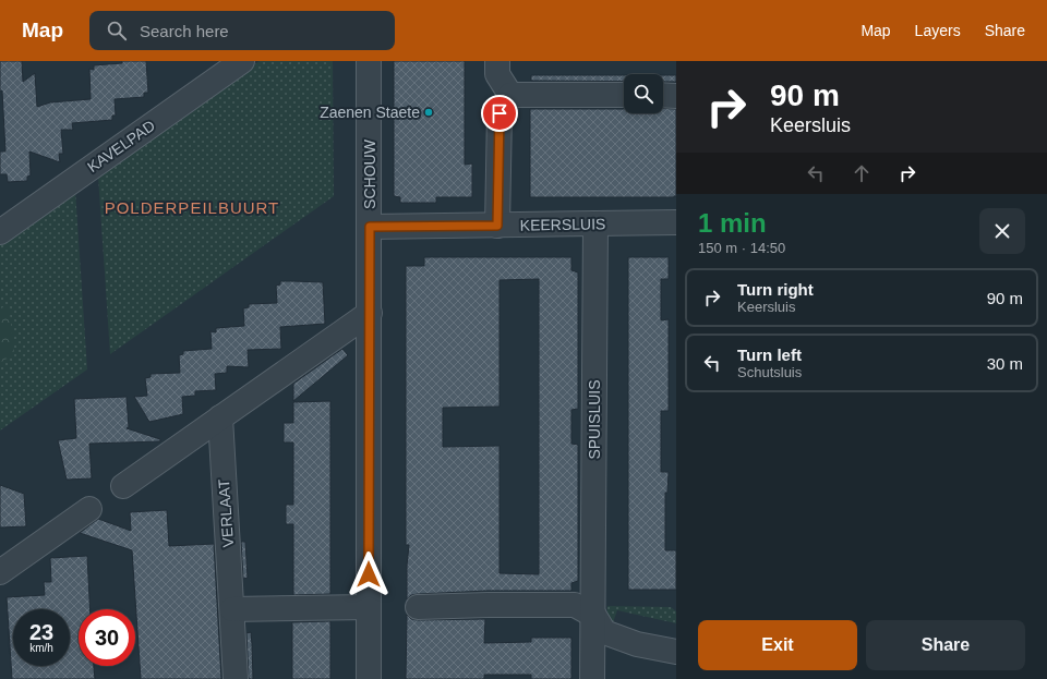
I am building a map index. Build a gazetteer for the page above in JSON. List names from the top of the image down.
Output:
{
  "streets": {
    "street": [
      "KAVELPAD",
      "SCHOUW",
      "KEERSLUIS",
      "SPUISLUIS",
      "VERLAAT"
    ]
  },
  "crossings": [
    ["SCHOUW", "KEERSLUIS"],
    ["KEERSLUIS", "SPUISLUIS"]
  ],
  "districts": ["POLDERPEILBUURT"],
  "places": ["Zaenen Staete"],
  "page": {
    "header": "Map",
    "search": "Search here",
    "nav": ["Map", "Layers", "Share"],
    "turn": ["90 m", "Keersluis"],
    "heading": ["1 min", "150 m · 14:50"],
    "list": [
      {
        "name": "Turn right",
        "note": "Keersluis",
        "value": "90 m"
      },
      {
        "name": "Turn left",
        "note": "Schutsluis",
        "value": "30 m"
      }
    ],
    "speed": "23 km/h",
    "limit": "30",
    "buttons": ["Exit", "Share"]
  }
}
